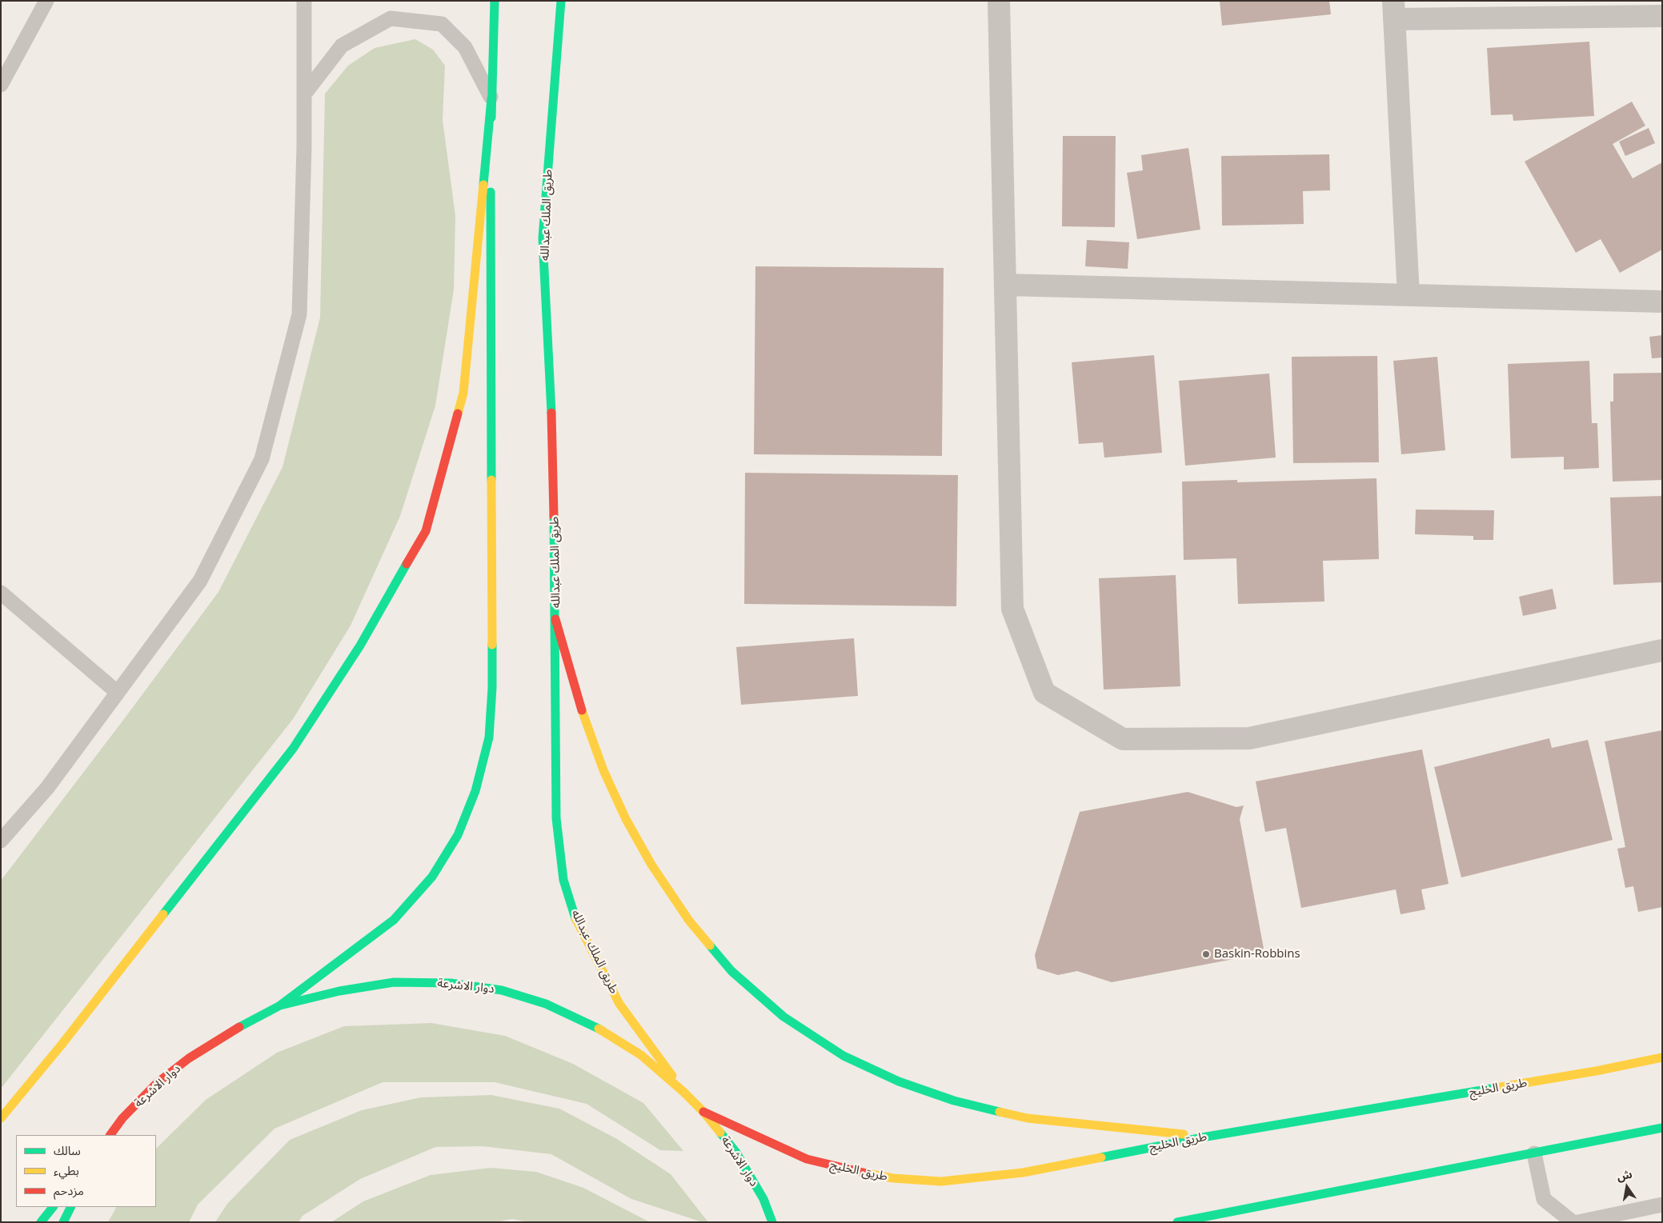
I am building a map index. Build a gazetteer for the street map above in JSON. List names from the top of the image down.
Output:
{
  "streets": {
    "main road": ["طريق الملك عبدالله", "دوار الاشرعة", "طريق الخليج"]
  },
  "crossings": [
    ["طريق الملك عبدالله", "دوار الاشرعة"],
    ["دوار الاشرعة", "طريق الخليج"]
  ],
  "places": ["Baskin-Robbins"],
  "legend": ["سالك", "بطيء", "مزدحم"],
  "north": "top"
}
